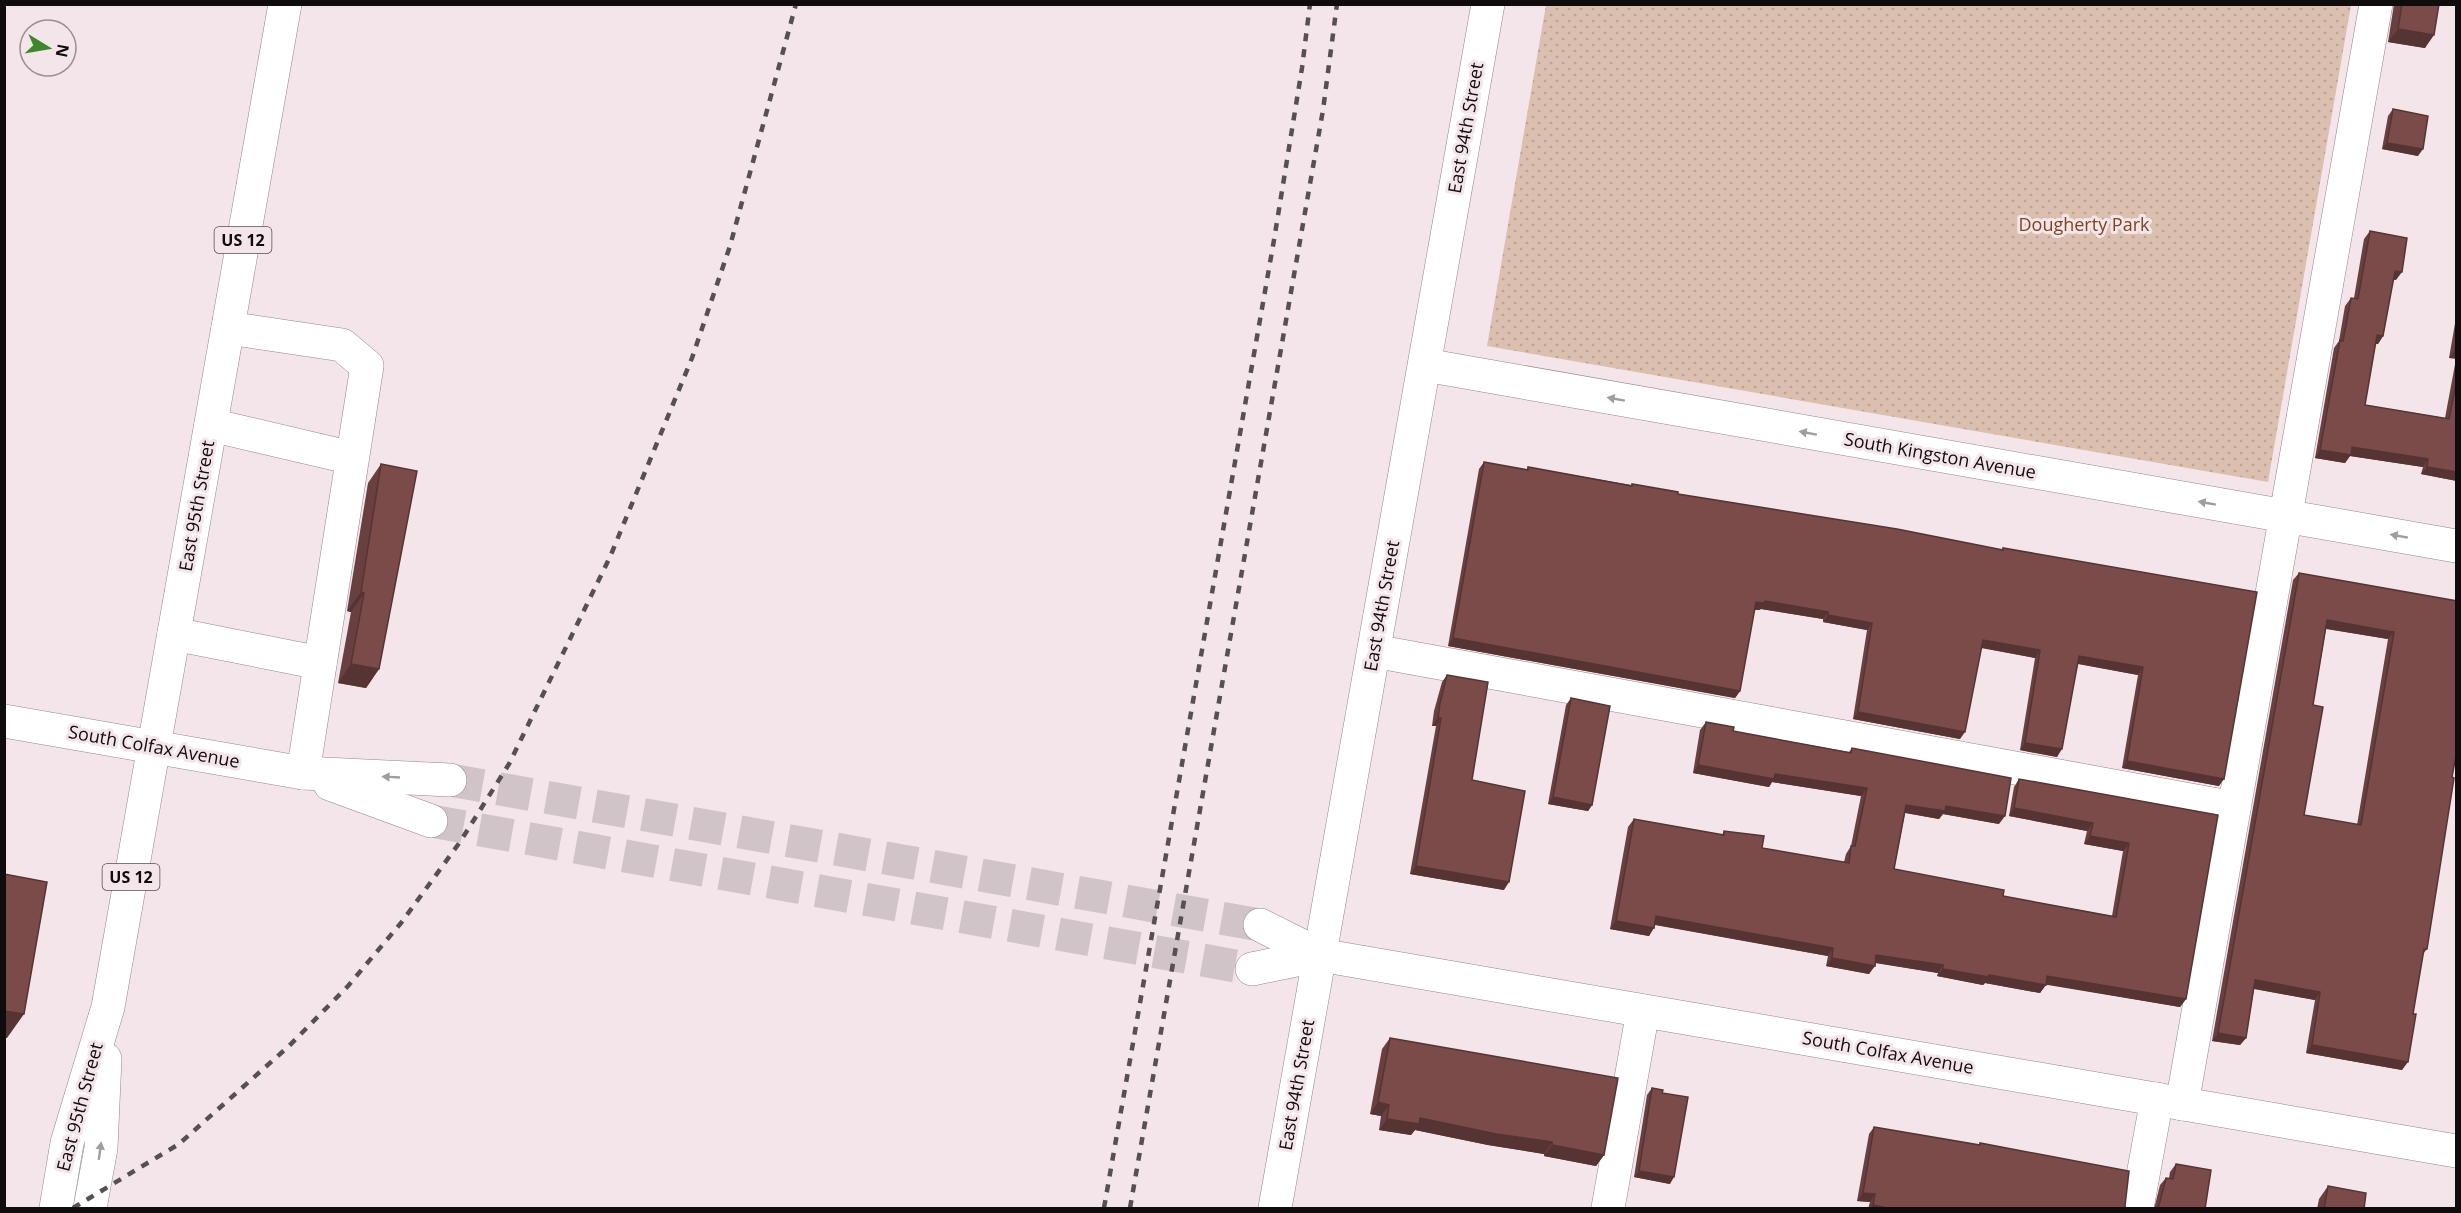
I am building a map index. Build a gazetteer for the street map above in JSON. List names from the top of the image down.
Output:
{
  "streets": {
    "main road": [
      "East 94th Street",
      "US 12",
      "South Kingston Avenue",
      "East 95th Street",
      "South Colfax Avenue"
    ]
  },
  "crossings": [
    ["East 94th Street", "South Kingston Avenue"],
    ["East 94th Street", "South Colfax Avenue"],
    ["East 95th Street", "South Colfax Avenue"]
  ],
  "parks": ["Dougherty Park"],
  "north": "right"
}
